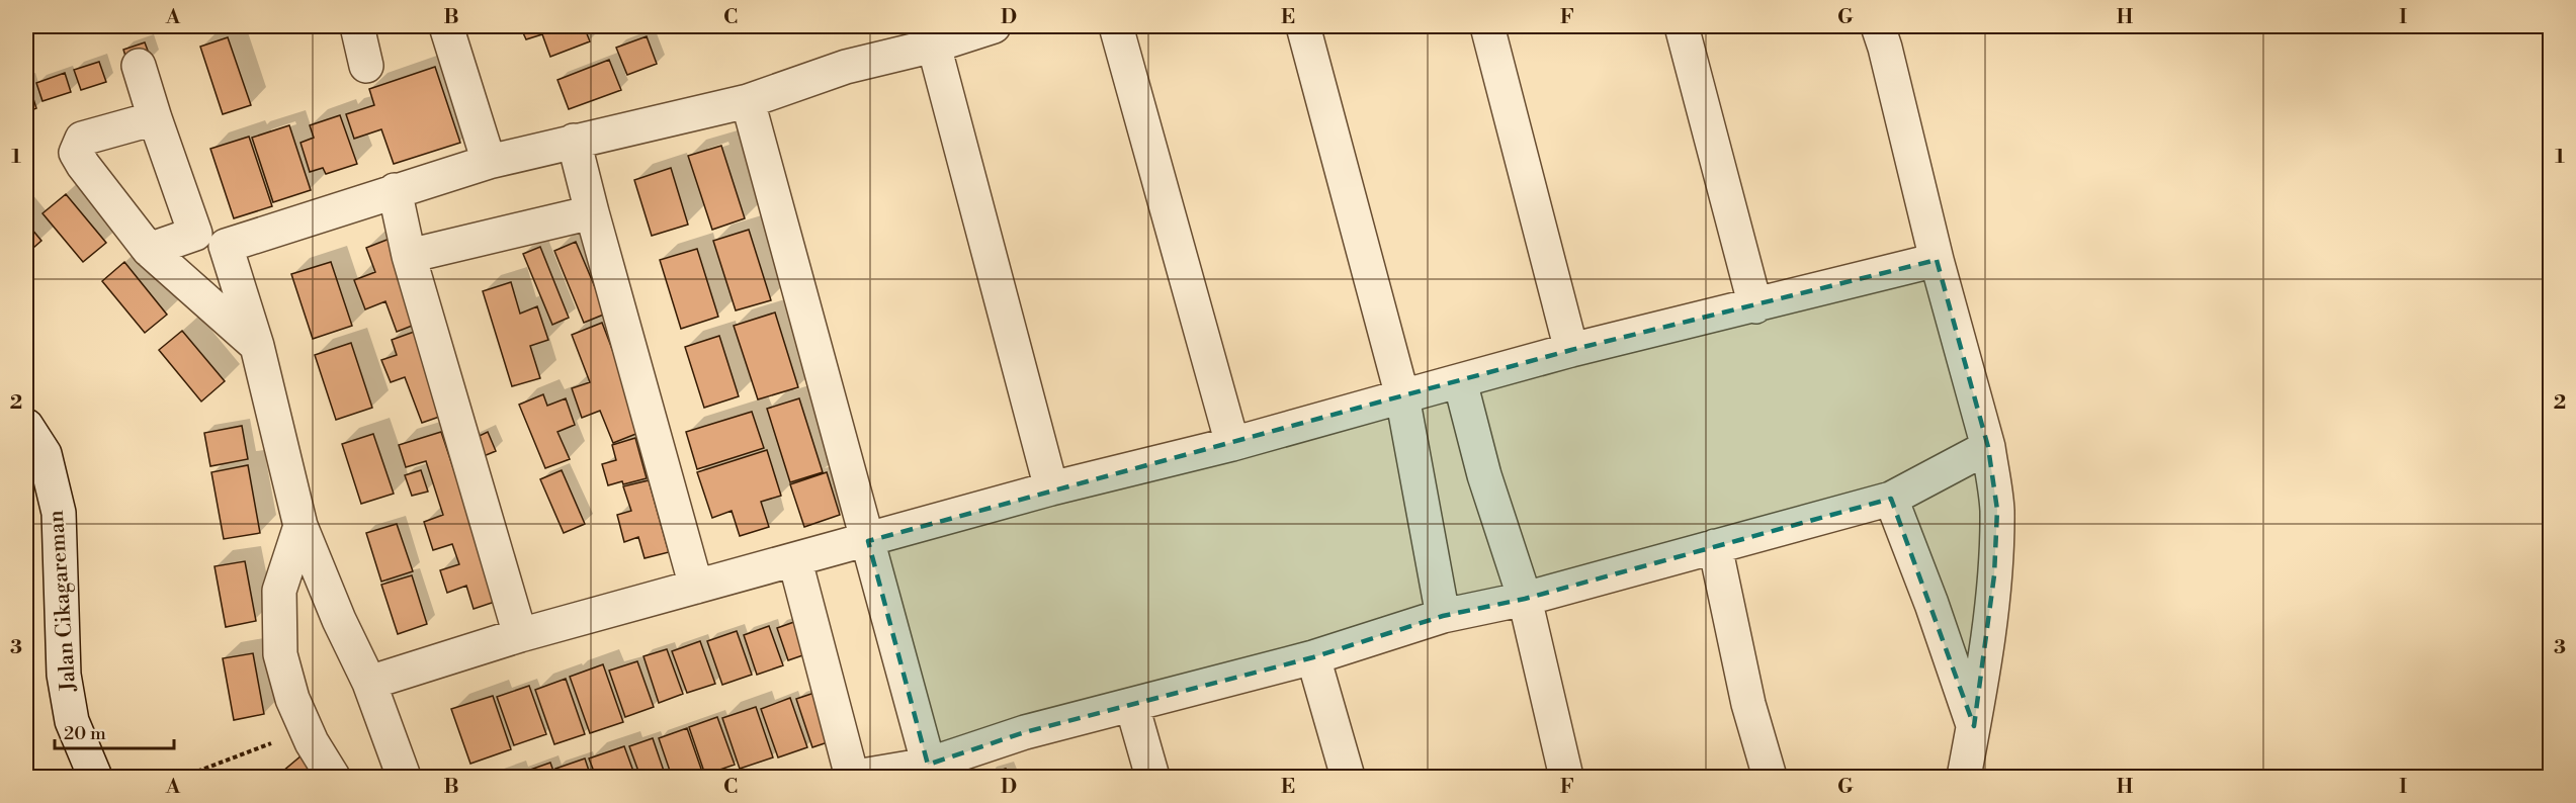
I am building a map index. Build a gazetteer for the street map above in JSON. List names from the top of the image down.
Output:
{
  "streets": {
    "street": ["Jalan Cikagareman"]
  },
  "scale_bar": "20 m",
  "grid": {
    "columns": [
      "A",
      "B",
      "C",
      "D",
      "E",
      "F",
      "G",
      "H",
      "I"
    ],
    "rows": ["1", "2", "3"]
  }
}
